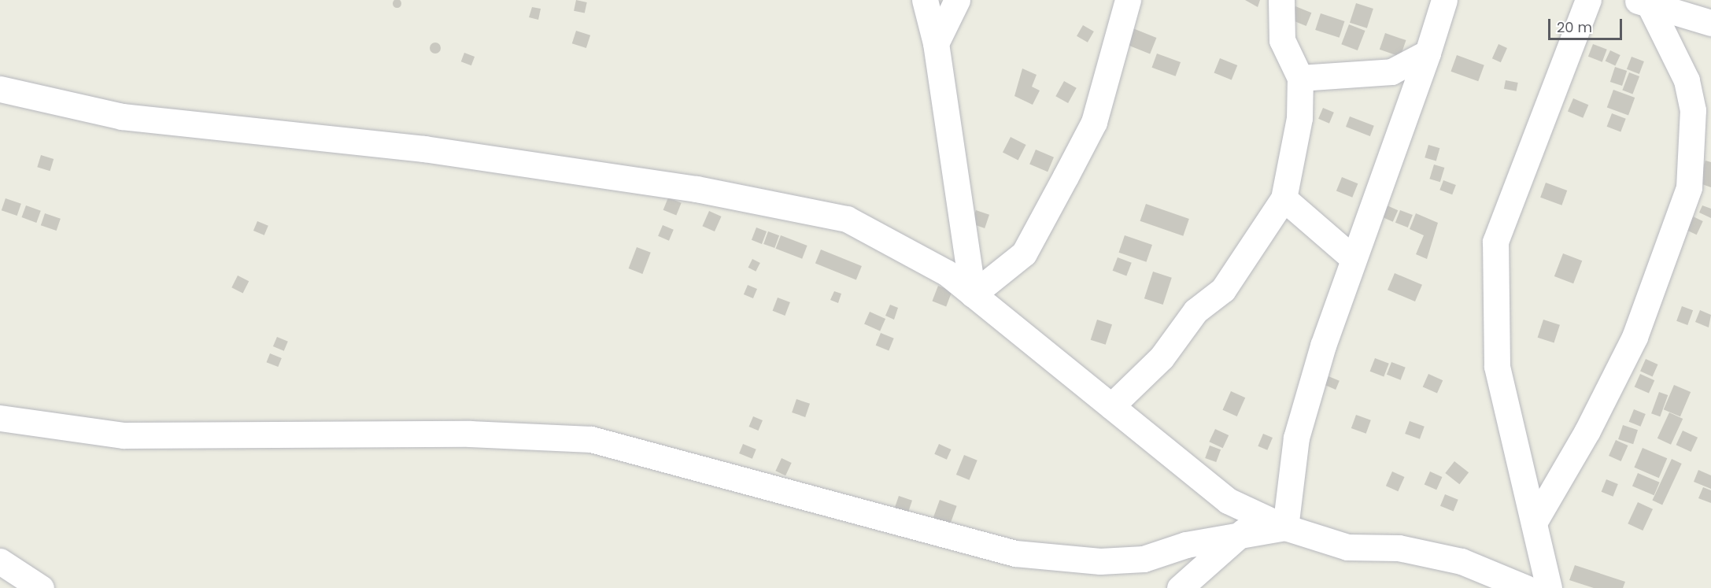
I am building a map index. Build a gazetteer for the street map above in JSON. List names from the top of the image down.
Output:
{
  "scale_bar": "20 m"
}
